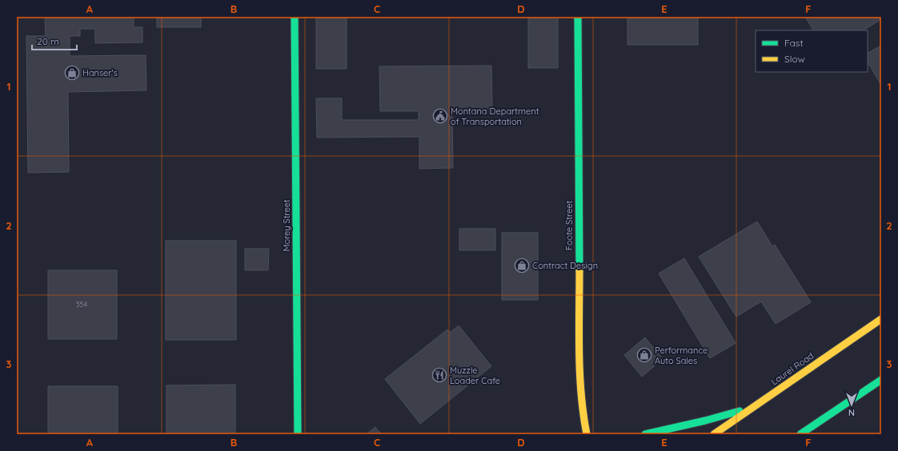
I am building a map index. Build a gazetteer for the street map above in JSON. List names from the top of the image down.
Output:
{
  "streets": {
    "street": ["Morey Street", "Foote Street", "Laurel Road"]
  },
  "places": {
    "shop": ["Hanser's", "Contract Design", "Performance Auto Sales"],
    "public building": ["Montana Department of Transportation"],
    "restaurant": ["Muzzle Loader Cafe"]
  },
  "house_numbers": ["354"],
  "legend": ["Fast", "Slow"],
  "scale_bar": "20 m",
  "north": "bottom",
  "grid": {
    "columns": [
      "A",
      "B",
      "C",
      "D",
      "E",
      "F"
    ],
    "rows": ["1", "2", "3"]
  }
}
